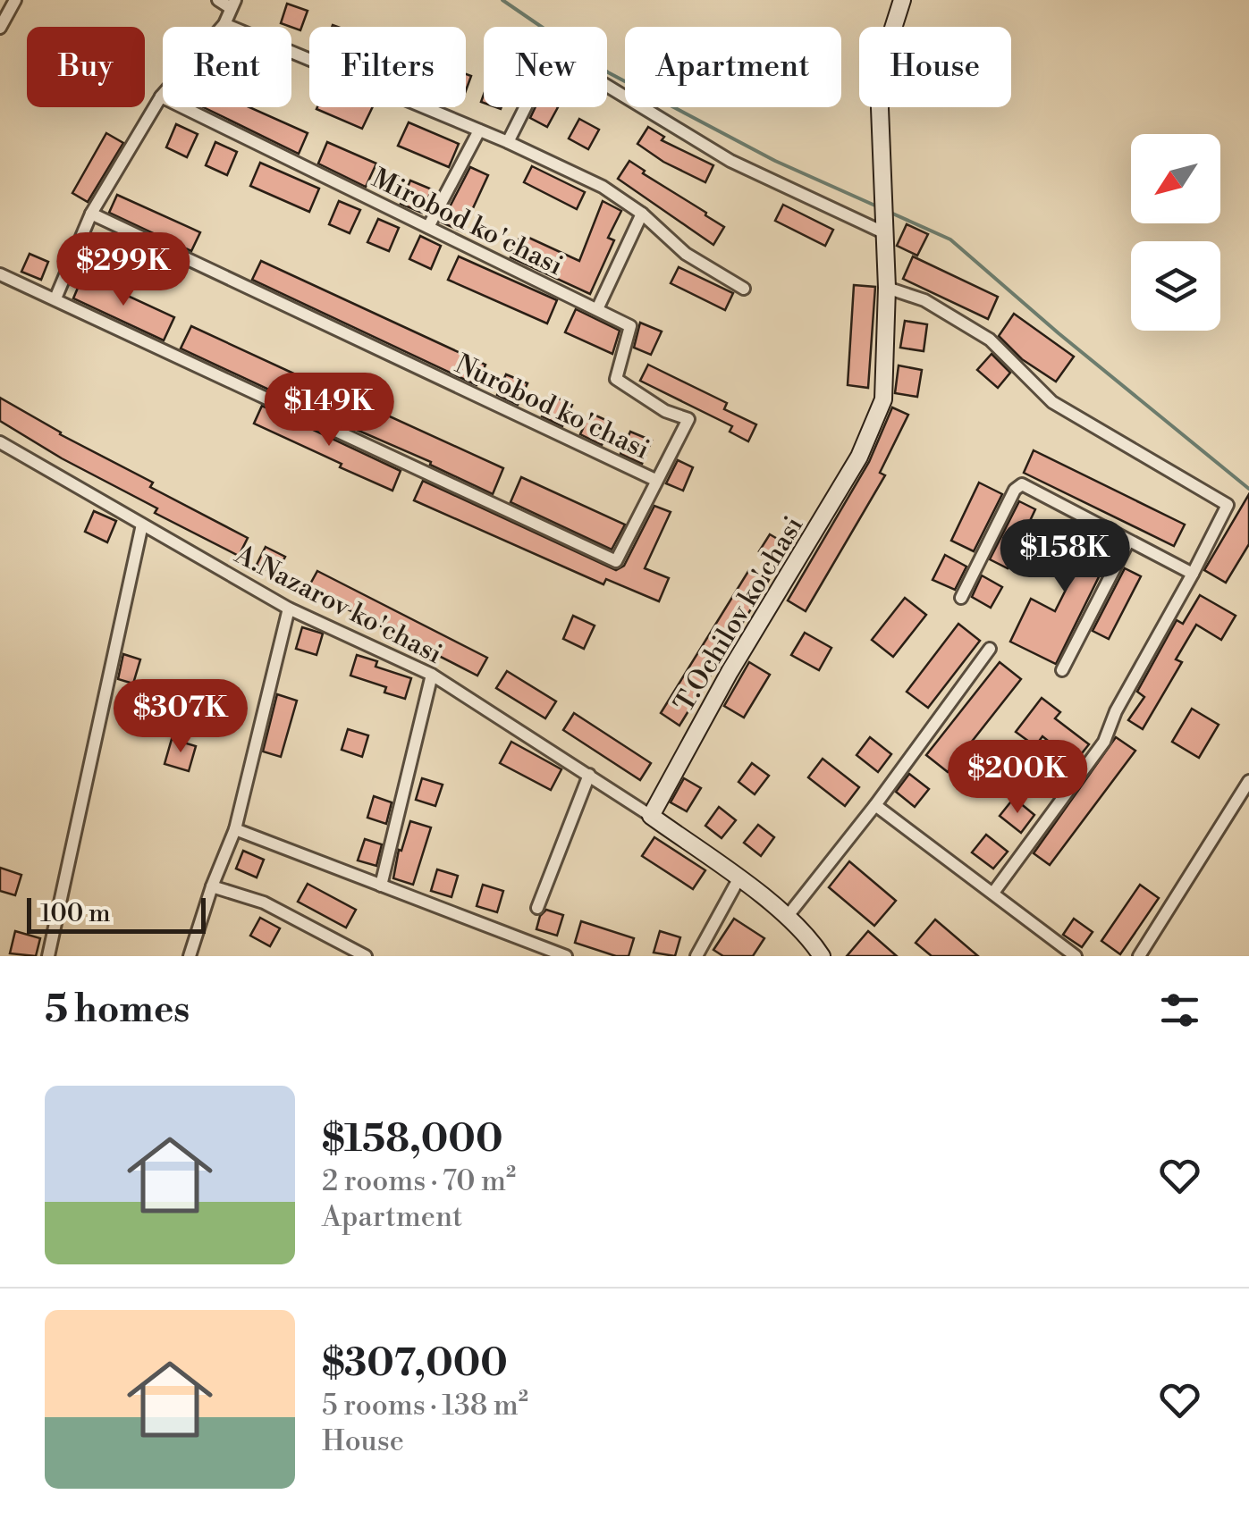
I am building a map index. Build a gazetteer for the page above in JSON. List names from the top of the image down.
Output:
{
  "streets": {
    "main road": ["T.Ochilov ko'chasi"],
    "street": ["Mirobod ko'chasi", "Nurobod ko'chasi", "A.Nazarov ko'chasi"]
  },
  "crossings": [
    ["Mirobod ko'chasi", "Nurobod ko'chasi"],
    ["A.Nazarov ko'chasi", "T.Ochilov ko'chasi"]
  ],
  "scale_bar": "100 m",
  "north": "bottom left",
  "page": {
    "chip": [
      "Buy",
      "Rent",
      "Filters",
      "New",
      "Apartment",
      "House"
    ],
    "price": [
      "$299K",
      "$149K",
      "$158K",
      "$307K",
      "$200K"
    ],
    "scale": "100 m",
    "heading": "5 homes",
    "list": [
      {
        "name": "$158,000",
        "note": "2 rooms · 70 m² · Apartment"
      },
      {
        "name": "$307,000",
        "note": "5 rooms · 138 m² · House"
      }
    ]
  }
}
